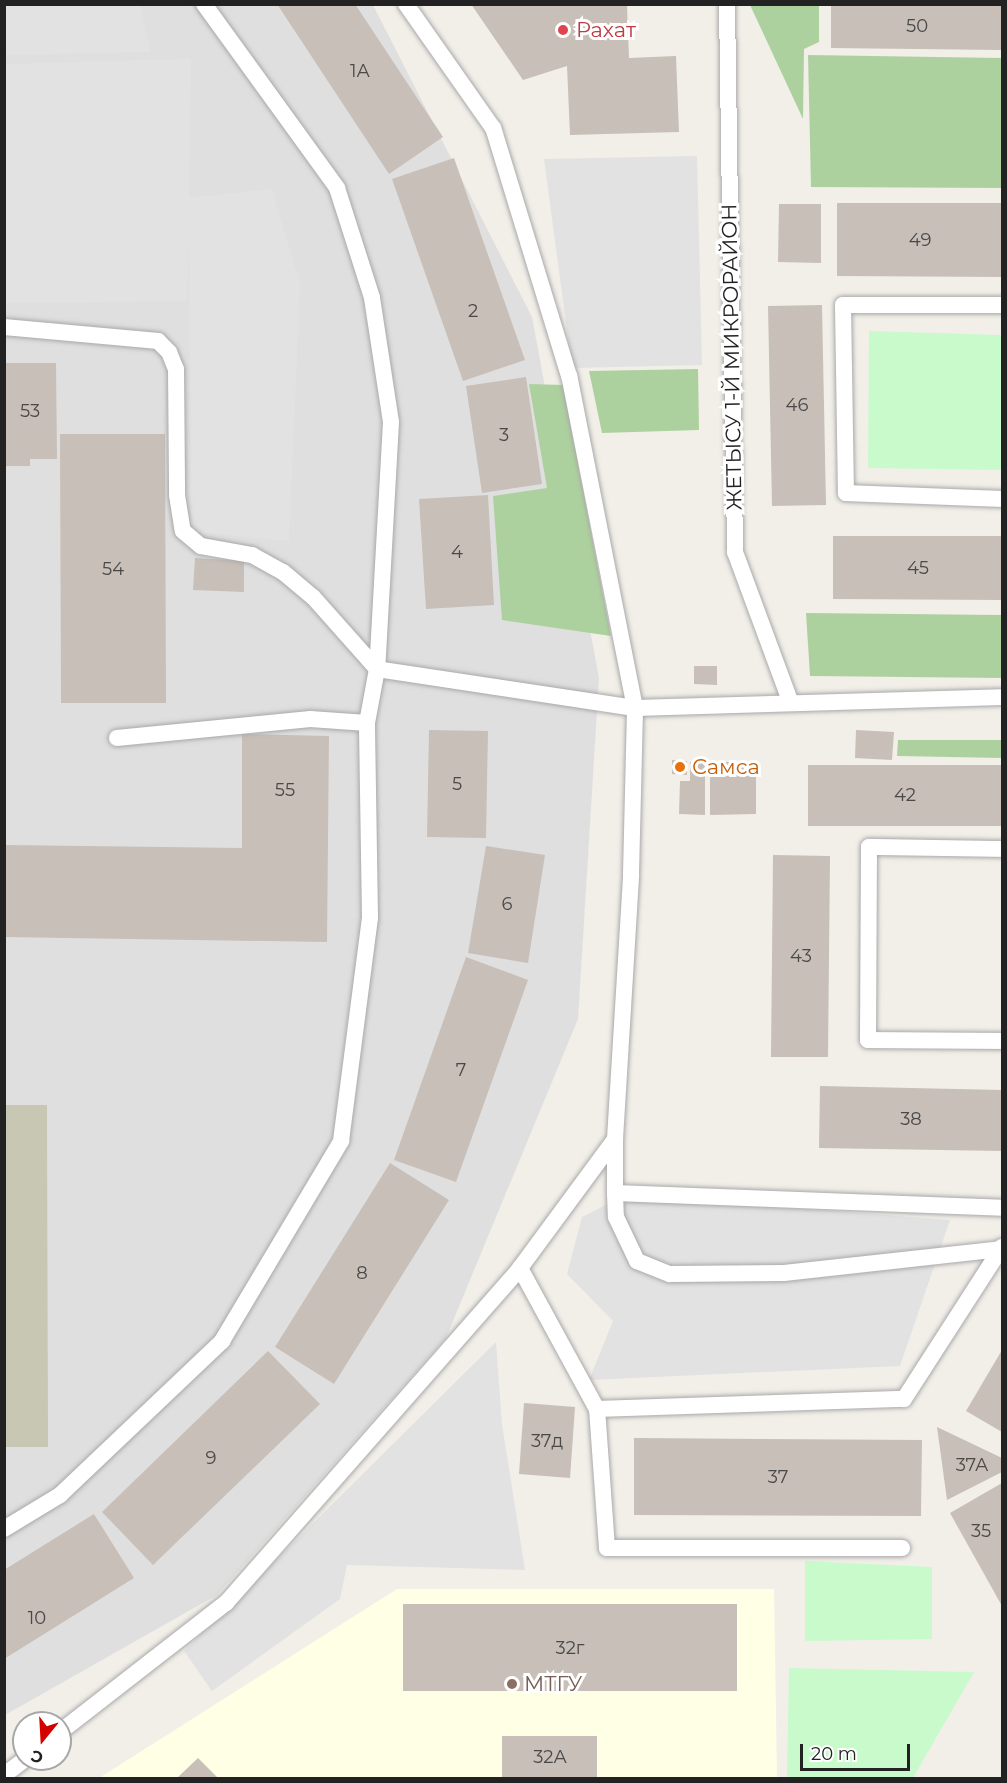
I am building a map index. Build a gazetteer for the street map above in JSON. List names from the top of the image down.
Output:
{
  "streets": {
    "lane": ["ЖЕТЫСУ 1-Й МИКРОРАЙОН"]
  },
  "places": ["Рахат", "Самса", "МТГУ"],
  "house_numbers": [
    "50",
    "1А",
    "49",
    "2",
    "46",
    "53",
    "3",
    "4",
    "45",
    "54",
    "5",
    "55",
    "42",
    "6",
    "43",
    "7",
    "38",
    "8",
    "37д",
    "9",
    "37А",
    "37",
    "35",
    "10",
    "32г",
    "32А"
  ],
  "scale_bar": "20 m",
  "north": "bottom"
}
